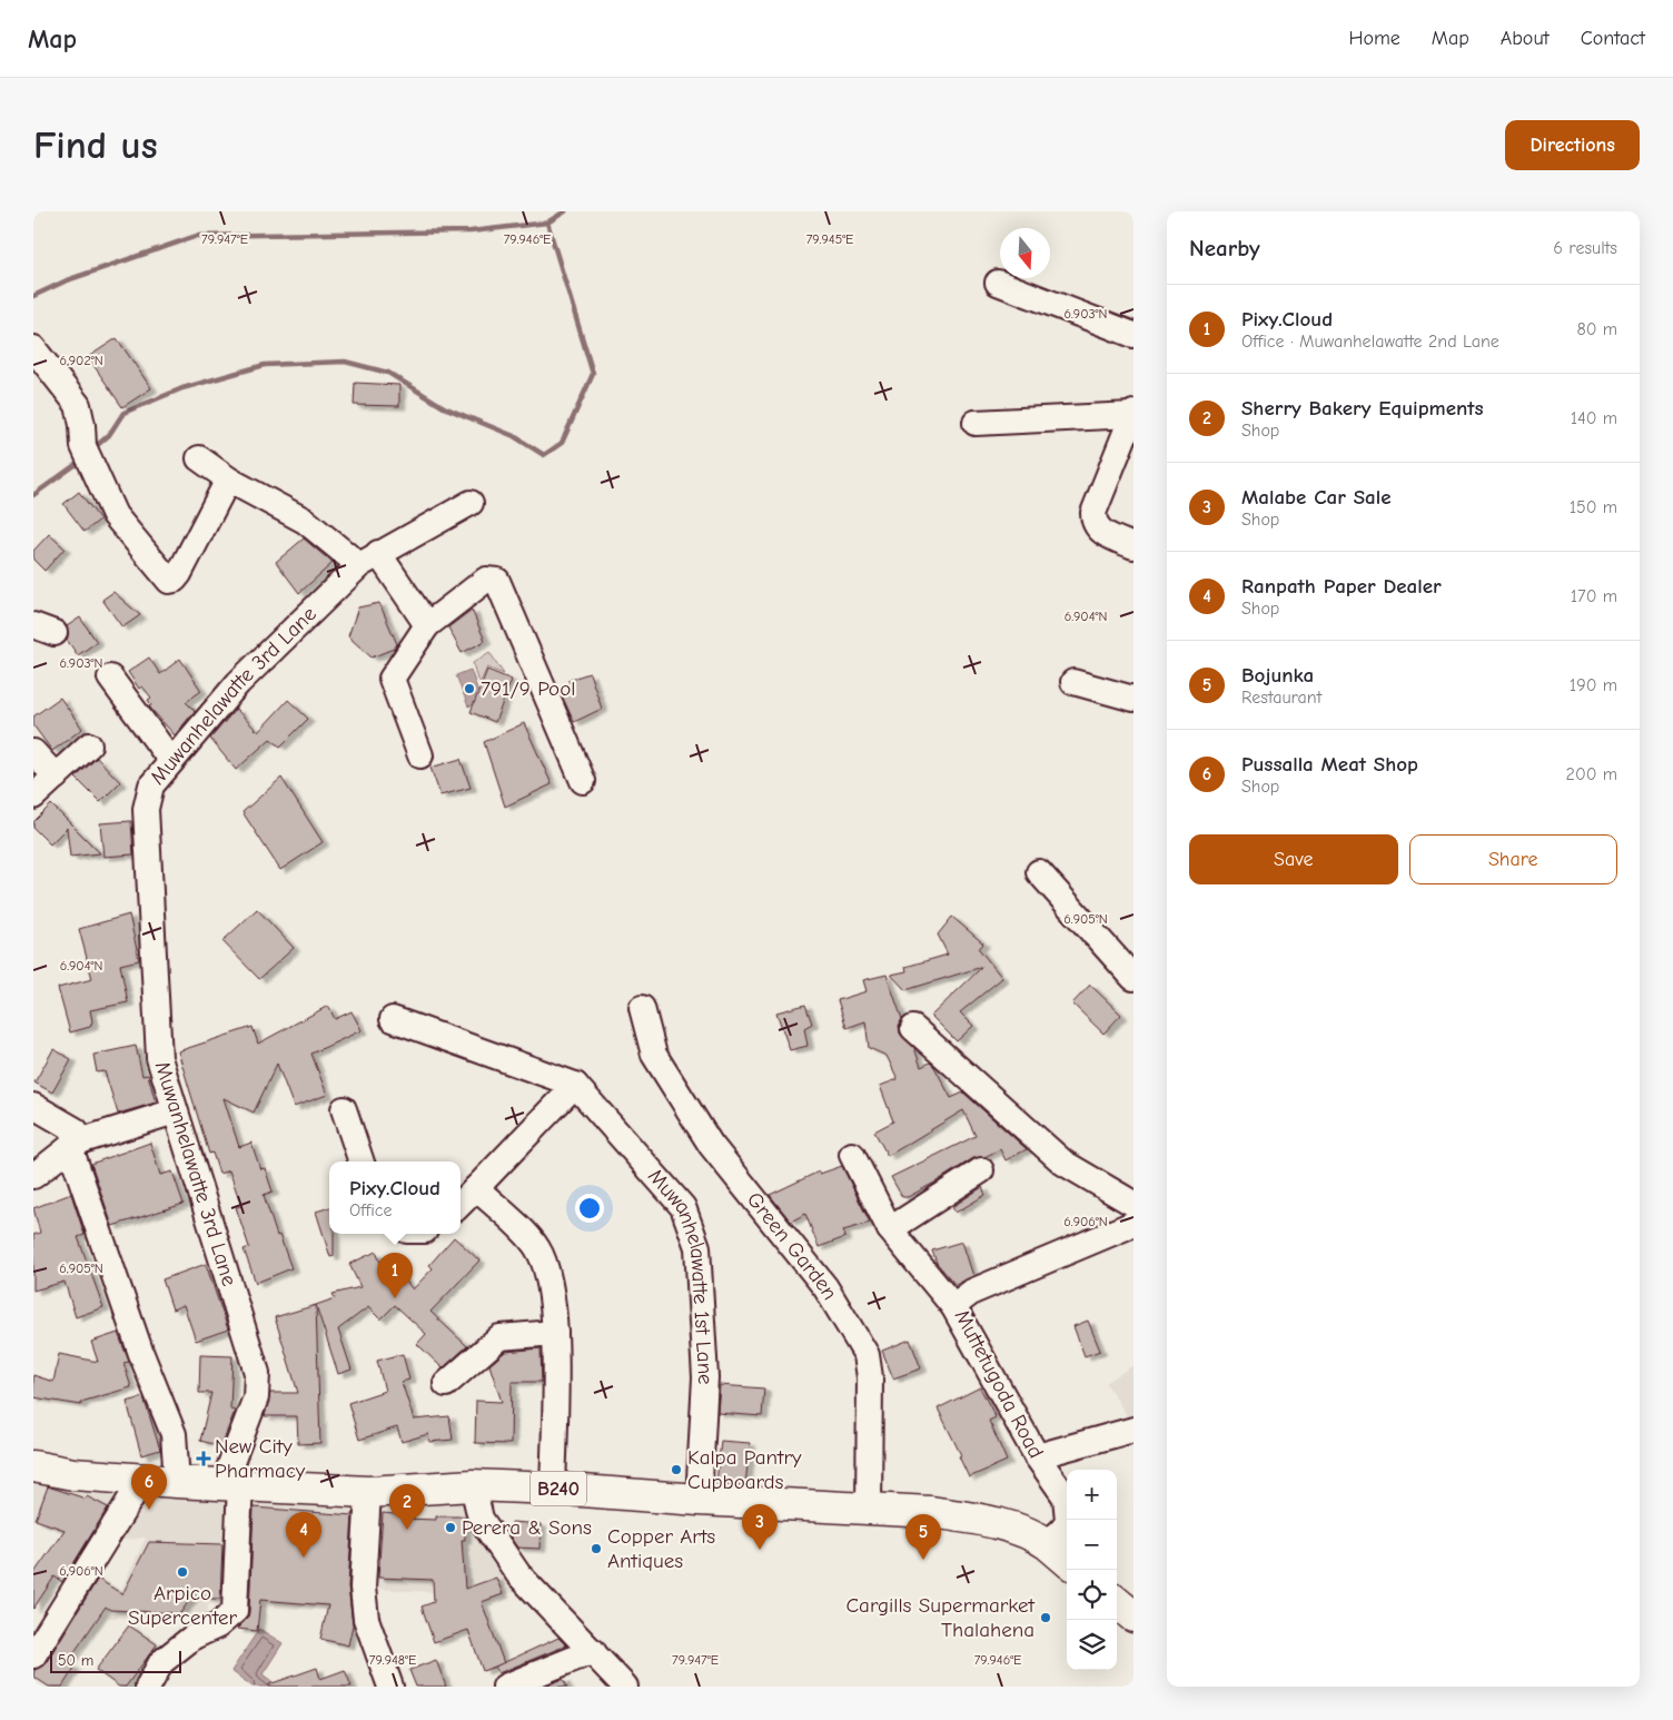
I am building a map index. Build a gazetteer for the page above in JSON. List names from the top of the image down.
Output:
{
  "streets": {
    "main road": ["B240"],
    "street": [
      "Muwanhelawatte 3rd Lane",
      "Green Garden",
      "Muwanhelawatte 1st Lane",
      "Muttetugoda Road"
    ]
  },
  "crossings": [
    ["Muwanhelawatte 3rd Lane", "B240"],
    ["Green Garden", "B240"],
    ["Muwanhelawatte 1st Lane", "B240"],
    ["Muttetugoda Road", "B240"]
  ],
  "places": {
    "other": [
      "791/9 Pool",
      "Kalpa Pantry Cupboards",
      "Perera & Sons",
      "Copper Arts Antiques",
      "Arpico Supercenter",
      "Cargills Supermarket Thalahena"
    ],
    "health": ["New City Pharmacy"]
  },
  "scale_bar": "50 m",
  "north": "bottom",
  "page": {
    "header": "Map",
    "nav": [
      "Home",
      "Map",
      "About",
      "Contact"
    ],
    "buttons": [
      "Directions",
      ["Save", "Share"]
    ],
    "title": "Find us",
    "heading": ["Nearby", "6 results"],
    "list": [
      {
        "mark": "1",
        "name": "Pixy.Cloud",
        "note": "Office · Muwanhelawatte 2nd Lane",
        "value": "80 m"
      },
      {
        "mark": "2",
        "name": "Sherry Bakery Equipments",
        "note": "Shop",
        "value": "140 m"
      },
      {
        "mark": "3",
        "name": "Malabe Car Sale",
        "note": "Shop",
        "value": "150 m"
      },
      {
        "mark": "4",
        "name": "Ranpath Paper Dealer",
        "note": "Shop",
        "value": "170 m"
      },
      {
        "mark": "5",
        "name": "Bojunka",
        "note": "Restaurant",
        "value": "190 m"
      },
      {
        "mark": "6",
        "name": "Pussalla Meat Shop",
        "note": "Shop",
        "value": "200 m"
      }
    ],
    "popup": ["Pixy.Cloud", "Office"],
    "pins": [
      "1",
      "6",
      "2",
      "3",
      "4",
      "5"
    ],
    "map_buttons": ["+", "−"],
    "scale": "50 m"
  },
  "coordinates": [
    "79.947°E",
    "79.946°E",
    "79.945°E",
    "6.903°N",
    "6.902°N",
    "6.904°N",
    "6.905°N",
    "6.906°N",
    "79.948°E"
  ]
}
